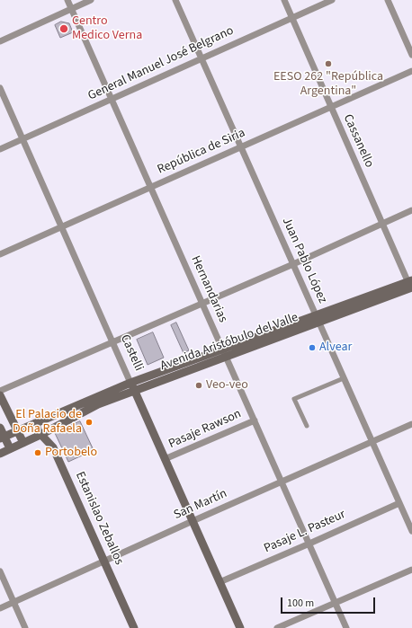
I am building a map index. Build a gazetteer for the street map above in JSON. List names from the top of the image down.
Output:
{
  "streets": {
    "main road": ["Avenida Aristóbulo del Valle", "Castelli", "Estanislao Zeballos"],
    "street": [
      "General Manuel José Belgrano",
      "Cassanello",
      "República de Siria",
      "Juan Pablo López",
      "Hernandarias",
      "Pasaje Rawson",
      "San Martín",
      "Pasaje L. Pasteur"
    ]
  },
  "crossings": [
    ["General Manuel José Belgrano", "Cassanello"],
    ["General Manuel José Belgrano", "Juan Pablo López"],
    ["General Manuel José Belgrano", "Hernandarias"],
    ["General Manuel José Belgrano", "Castelli"],
    ["Cassanello", "República de Siria"],
    ["Cassanello", "Avenida Aristóbulo del Valle"],
    ["República de Siria", "Juan Pablo López"],
    ["República de Siria", "Hernandarias"],
    ["República de Siria", "Castelli"],
    ["Juan Pablo López", "Avenida Aristóbulo del Valle"],
    ["Juan Pablo López", "San Martín"],
    ["Juan Pablo López", "Pasaje L. Pasteur"],
    ["Hernandarias", "Avenida Aristóbulo del Valle"],
    ["Hernandarias", "Pasaje Rawson"],
    ["Hernandarias", "San Martín"],
    ["Hernandarias", "Pasaje L. Pasteur"],
    ["Avenida Aristóbulo del Valle", "Castelli"],
    ["Avenida Aristóbulo del Valle", "Estanislao Zeballos"],
    ["Castelli", "Pasaje Rawson"],
    ["Castelli", "San Martín"],
    ["Castelli", "Pasaje L. Pasteur"],
    ["San Martín", "Estanislao Zeballos"]
  ],
  "places": [
    "Centro Medico Verna",
    "EESO 262 \"República Argentina\"",
    "Alvear",
    "Veo-veo",
    "El Palacio de Doña Rafaela",
    "Portobelo"
  ],
  "scale_bar": "100 m"
}
